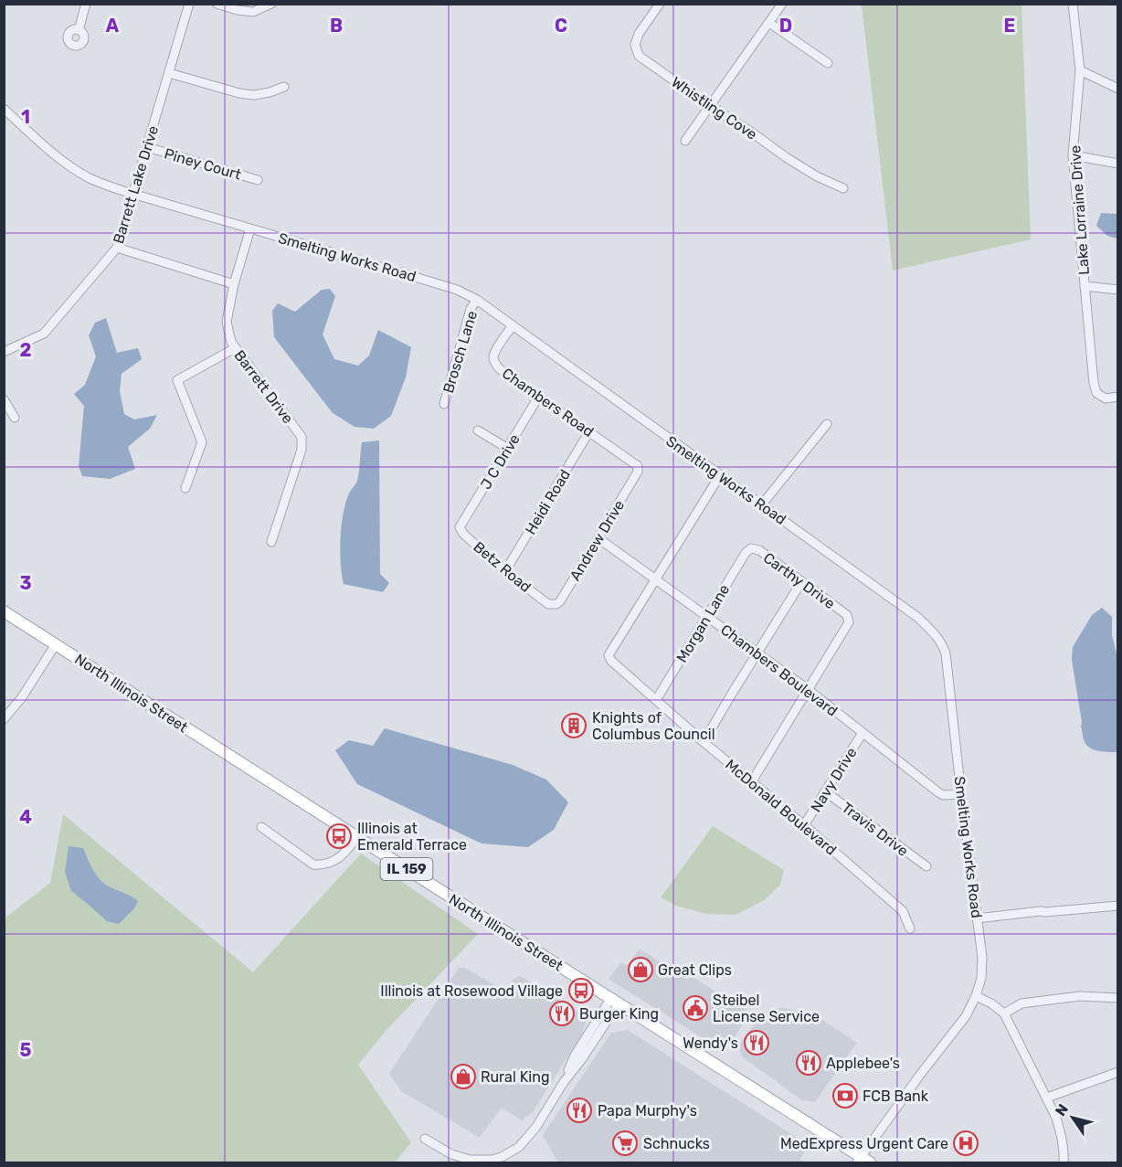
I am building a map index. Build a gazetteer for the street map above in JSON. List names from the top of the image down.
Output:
{
  "streets": {
    "main road": ["North Illinois Street", "IL 159"],
    "street": [
      "Whistling Cove",
      "Piney Court",
      "Barrett Lake Drive",
      "Lake Lorraine Drive",
      "Smelting Works Road",
      "Brosch Lane",
      "Barrett Drive",
      "Chambers Road",
      "J C Drive",
      "Heidi Road",
      "Andrew Drive",
      "Betz Road",
      "Carthy Drive",
      "Morgan Lane",
      "Chambers Boulevard",
      "Navy Drive",
      "McDonald Boulevard",
      "Travis Drive"
    ]
  },
  "crossings": [
    ["Piney Court", "Barrett Lake Drive"],
    ["Barrett Lake Drive", "Smelting Works Road"],
    ["Smelting Works Road", "Brosch Lane"],
    ["Smelting Works Road", "Barrett Drive"],
    ["Smelting Works Road", "Chambers Road"],
    ["Smelting Works Road", "Chambers Boulevard"],
    ["Smelting Works Road", "North Illinois Street"],
    ["Smelting Works Road", "McDonald Boulevard"],
    ["Chambers Road", "J C Drive"],
    ["Chambers Road", "Heidi Road"],
    ["Chambers Road", "Andrew Drive"],
    ["J C Drive", "Betz Road"],
    ["Heidi Road", "Betz Road"],
    ["Andrew Drive", "Betz Road"],
    ["Andrew Drive", "Chambers Boulevard"],
    ["Carthy Drive", "Morgan Lane"],
    ["Carthy Drive", "Chambers Boulevard"],
    ["Morgan Lane", "Chambers Boulevard"],
    ["Morgan Lane", "McDonald Boulevard"],
    ["Chambers Boulevard", "Navy Drive"],
    ["Chambers Boulevard", "McDonald Boulevard"],
    ["Navy Drive", "McDonald Boulevard"],
    ["Navy Drive", "Travis Drive"]
  ],
  "places": {
    "building": ["Knights of Columbus Council"],
    "bus stop": ["Illinois at Emerald Terrace", "Illinois at Rosewood Village"],
    "shop": ["Great Clips", "Rural King"],
    "public building": ["Steibel License Service"],
    "restaurant": [
      "Burger King",
      "Wendy's",
      "Applebee's",
      "Papa Murphy's"
    ],
    "bank": ["FCB Bank"],
    "supermarket": ["Schnucks"],
    "hospital": ["MedExpress Urgent Care"]
  },
  "north": "top left",
  "grid": {
    "columns": [
      "A",
      "B",
      "C",
      "D",
      "E"
    ],
    "rows": [
      "1",
      "2",
      "3",
      "4",
      "5"
    ]
  }
}
